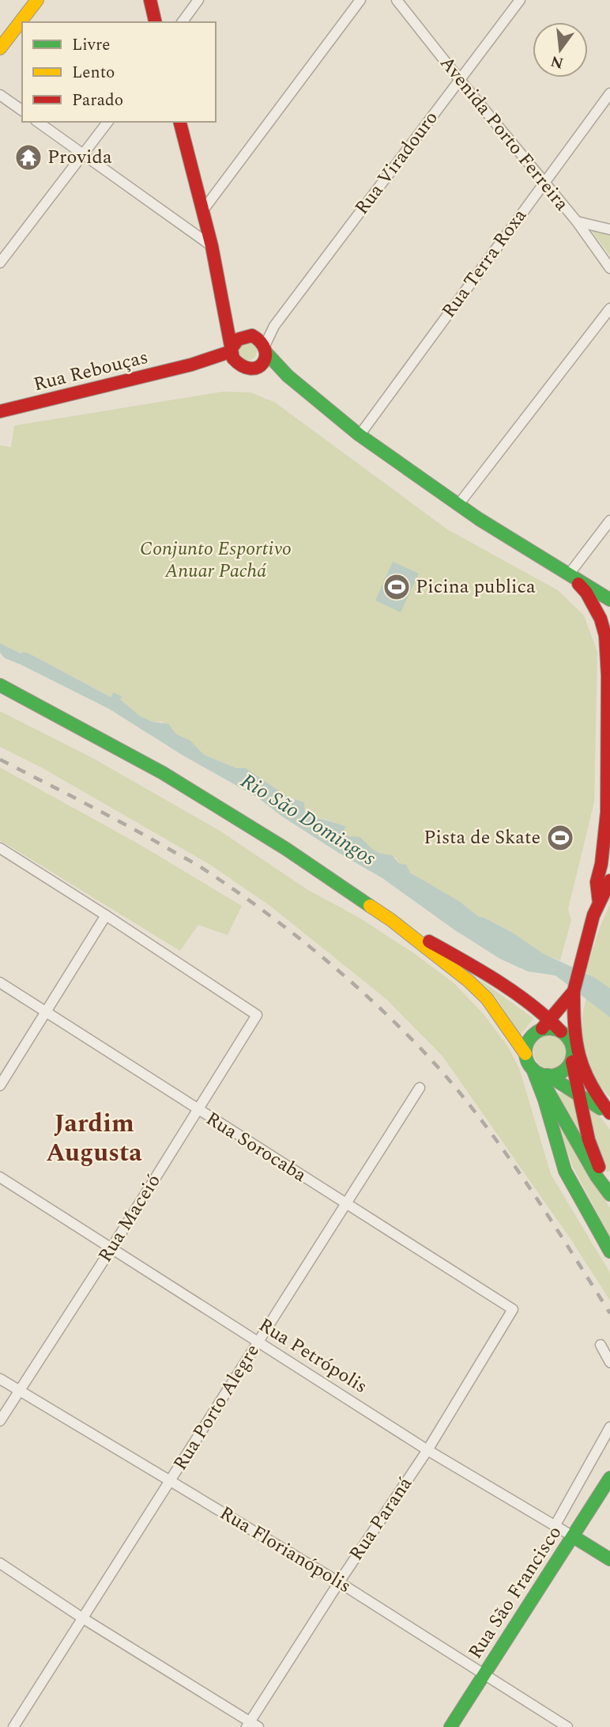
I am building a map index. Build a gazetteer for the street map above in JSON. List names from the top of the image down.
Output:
{
  "streets": {
    "main road": ["Rua Rebouças", "Rua Petrópolis", "Rua São Francisco"],
    "street": [
      "Avenida Porto Ferreira",
      "Rua Viradouro",
      "Rua Terra Roxa",
      "Rua Sorocaba",
      "Rua Maceió",
      "Rua Porto Alegre",
      "Rua Paraná",
      "Rua Florianópolis"
    ]
  },
  "crossings": [
    ["Avenida Porto Ferreira", "Rua Viradouro"],
    ["Avenida Porto Ferreira", "Rua Terra Roxa"],
    ["Rua Viradouro", "Rua Rebouças"],
    ["Rua Sorocaba", "Rua Maceió"],
    ["Rua Sorocaba", "Rua Porto Alegre"],
    ["Rua Sorocaba", "Rua Paraná"],
    ["Rua Maceió", "Rua Petrópolis"],
    ["Rua Maceió", "Rua Florianópolis"],
    ["Rua Petrópolis", "Rua Porto Alegre"],
    ["Rua Petrópolis", "Rua Paraná"],
    ["Rua Petrópolis", "Rua São Francisco"],
    ["Rua Porto Alegre", "Rua Florianópolis"],
    ["Rua Paraná", "Rua Florianópolis"],
    ["Rua Florianópolis", "Rua São Francisco"]
  ],
  "districts": ["Jardim Augusta"],
  "water": ["Rio São Domingos"],
  "parks": ["Conjunto Esportivo Anuar Pachá"],
  "places": {
    "temple": ["Provida"],
    "sports": ["Picina publica", "Pista de Skate"]
  },
  "legend": ["Livre", "Lento", "Parado"],
  "north": "bottom"
}
